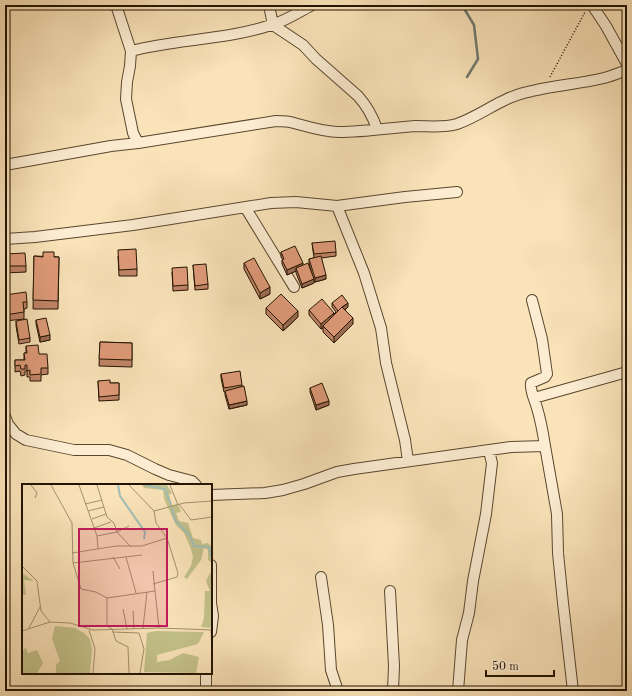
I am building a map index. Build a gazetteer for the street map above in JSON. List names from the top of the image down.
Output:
{
  "scale_bar": "50 m"
}
